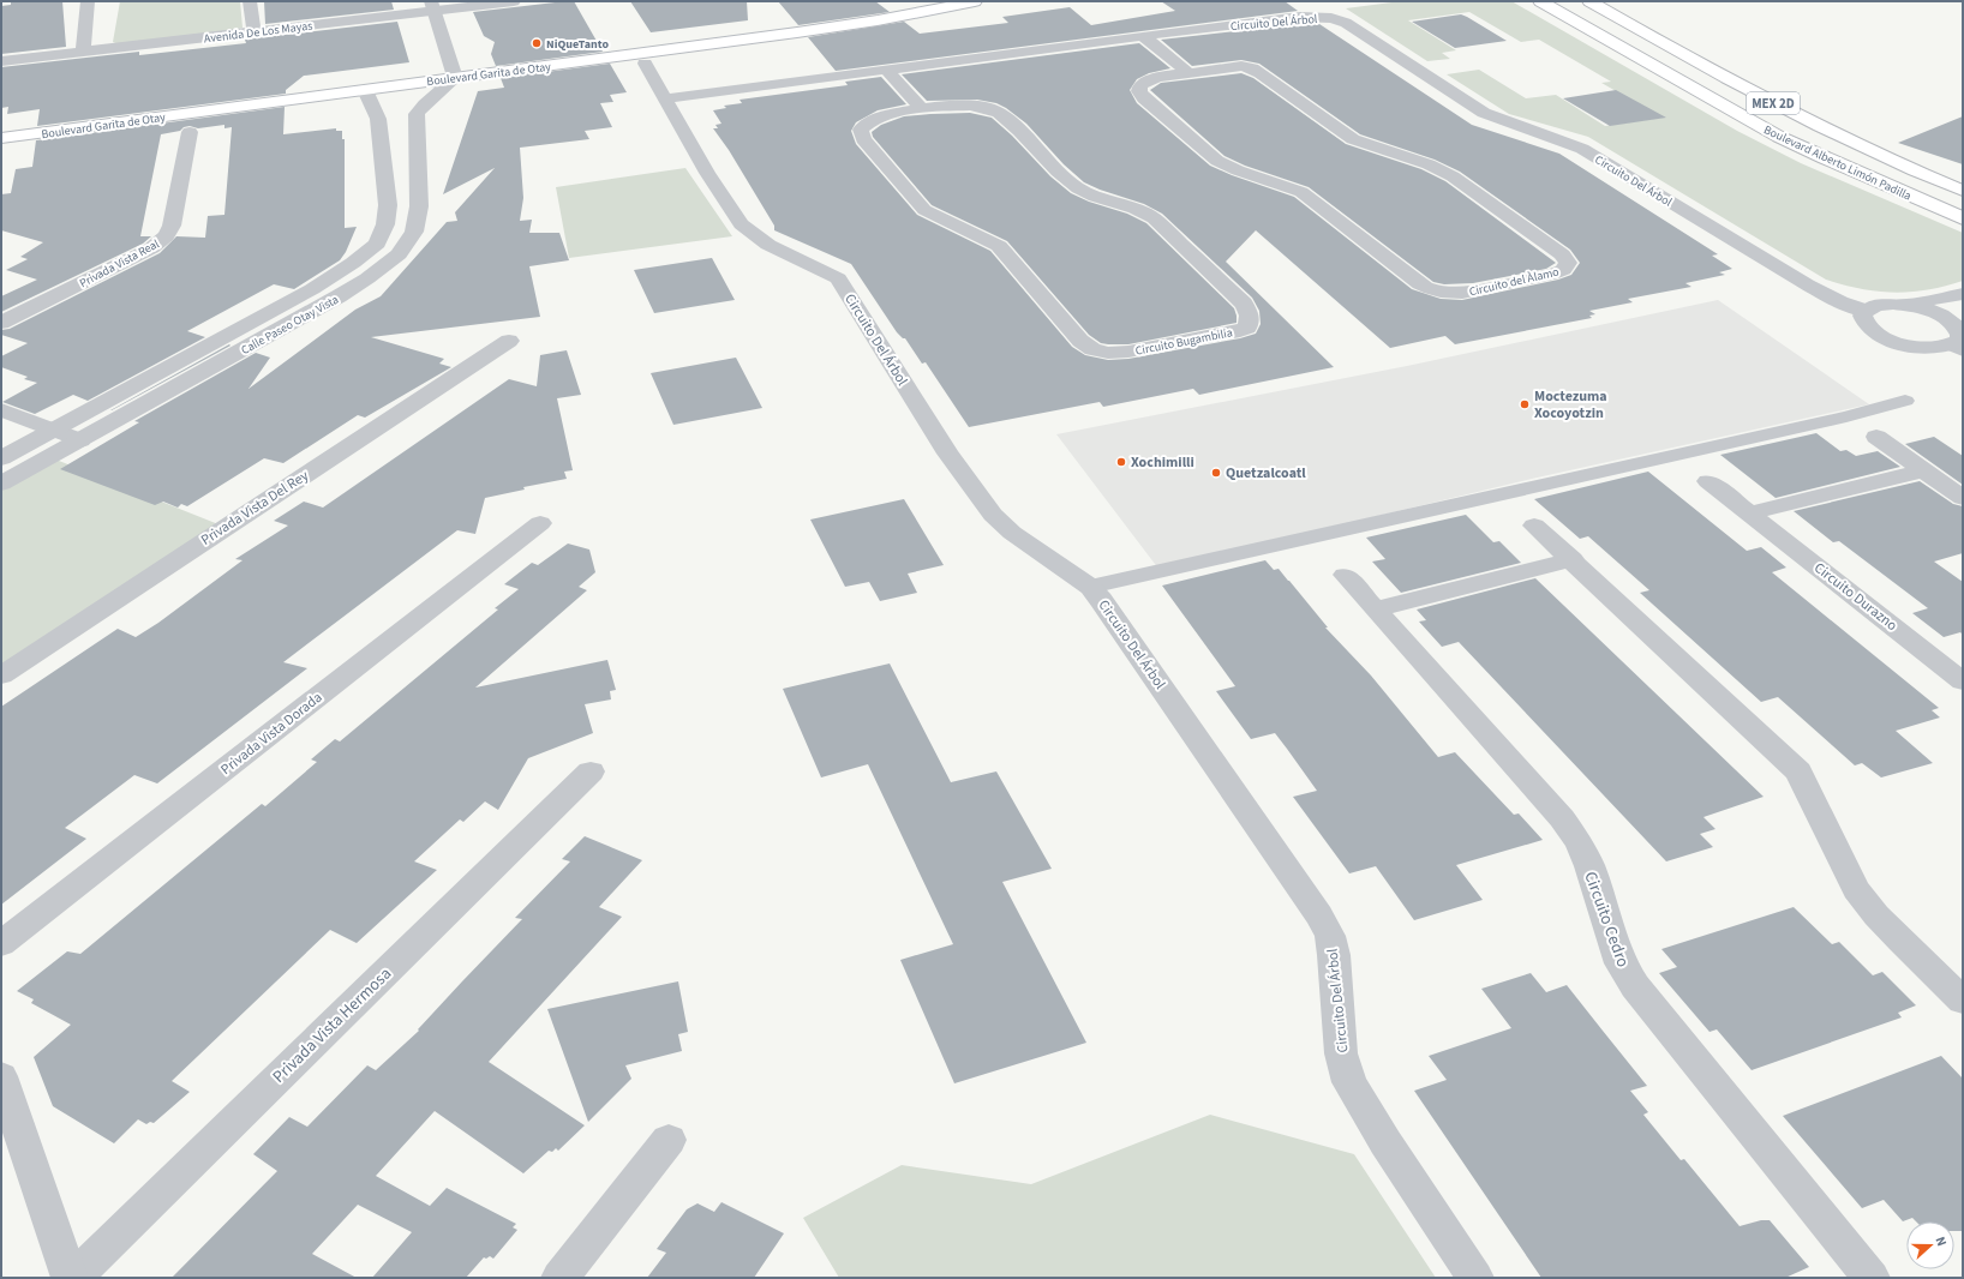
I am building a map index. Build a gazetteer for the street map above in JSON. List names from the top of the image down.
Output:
{
  "streets": {
    "main road": ["Boulevard Garita de Otay", "MEX 2D", "Boulevard Alberto Limón Padilla"],
    "street": [
      "Circuito Del Árbol",
      "Avenida De Los Mayas",
      "Privada Vista Real",
      "Circuito del Àlamo",
      "Calle Paseo Otay Vista",
      "Circuito Bugambilia",
      "Privada Vista Del Rey",
      "Circuito Durazno",
      "Privada Vista Dorada",
      "Circuito Cedro",
      "Privada Vista Hermosa"
    ]
  },
  "crossings": [
    ["Boulevard Garita de Otay", "Calle Paseo Otay Vista"]
  ],
  "places": [
    "NiQueTanto",
    "Moctezuma Xocoyotzin",
    "Xochimilli",
    "Quetzalcoatl"
  ],
  "north": "right"
}
